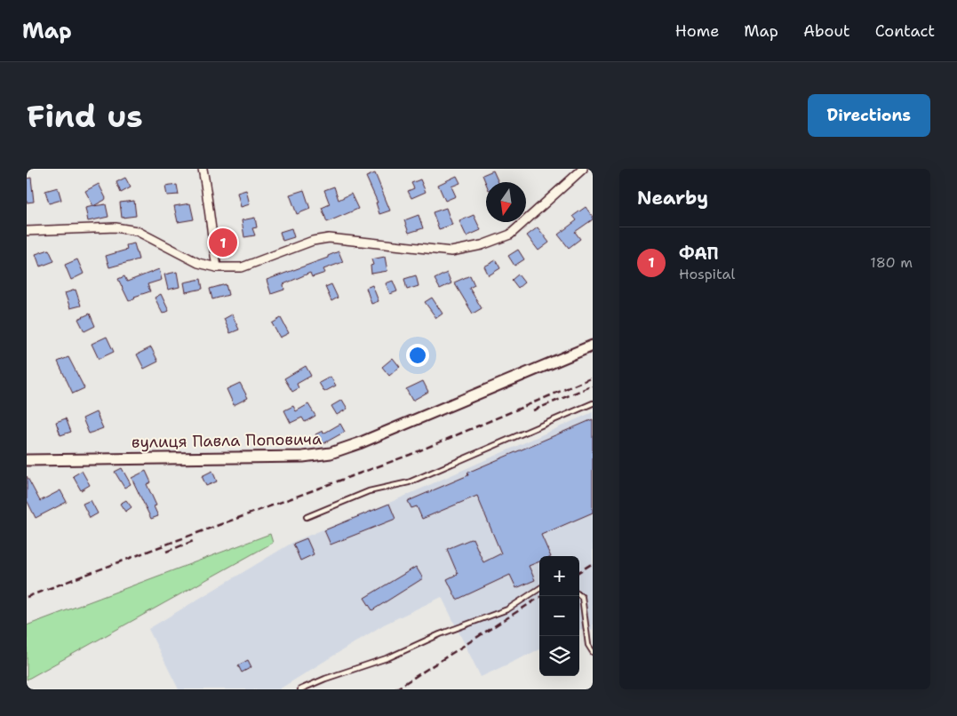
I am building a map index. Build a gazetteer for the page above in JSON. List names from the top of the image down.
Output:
{
  "streets": {
    "street": ["вулиця Павла Поповича"]
  },
  "north": "bottom",
  "page": {
    "header": "Map",
    "nav": [
      "Home",
      "Map",
      "About",
      "Contact"
    ],
    "buttons": "Directions",
    "title": "Find us",
    "heading": "Nearby",
    "pins": "1",
    "list": [
      {
        "mark": "1",
        "name": "ФАП",
        "note": "Hospital",
        "value": "180 m"
      }
    ],
    "map_buttons": ["+", "−"]
  }
}
